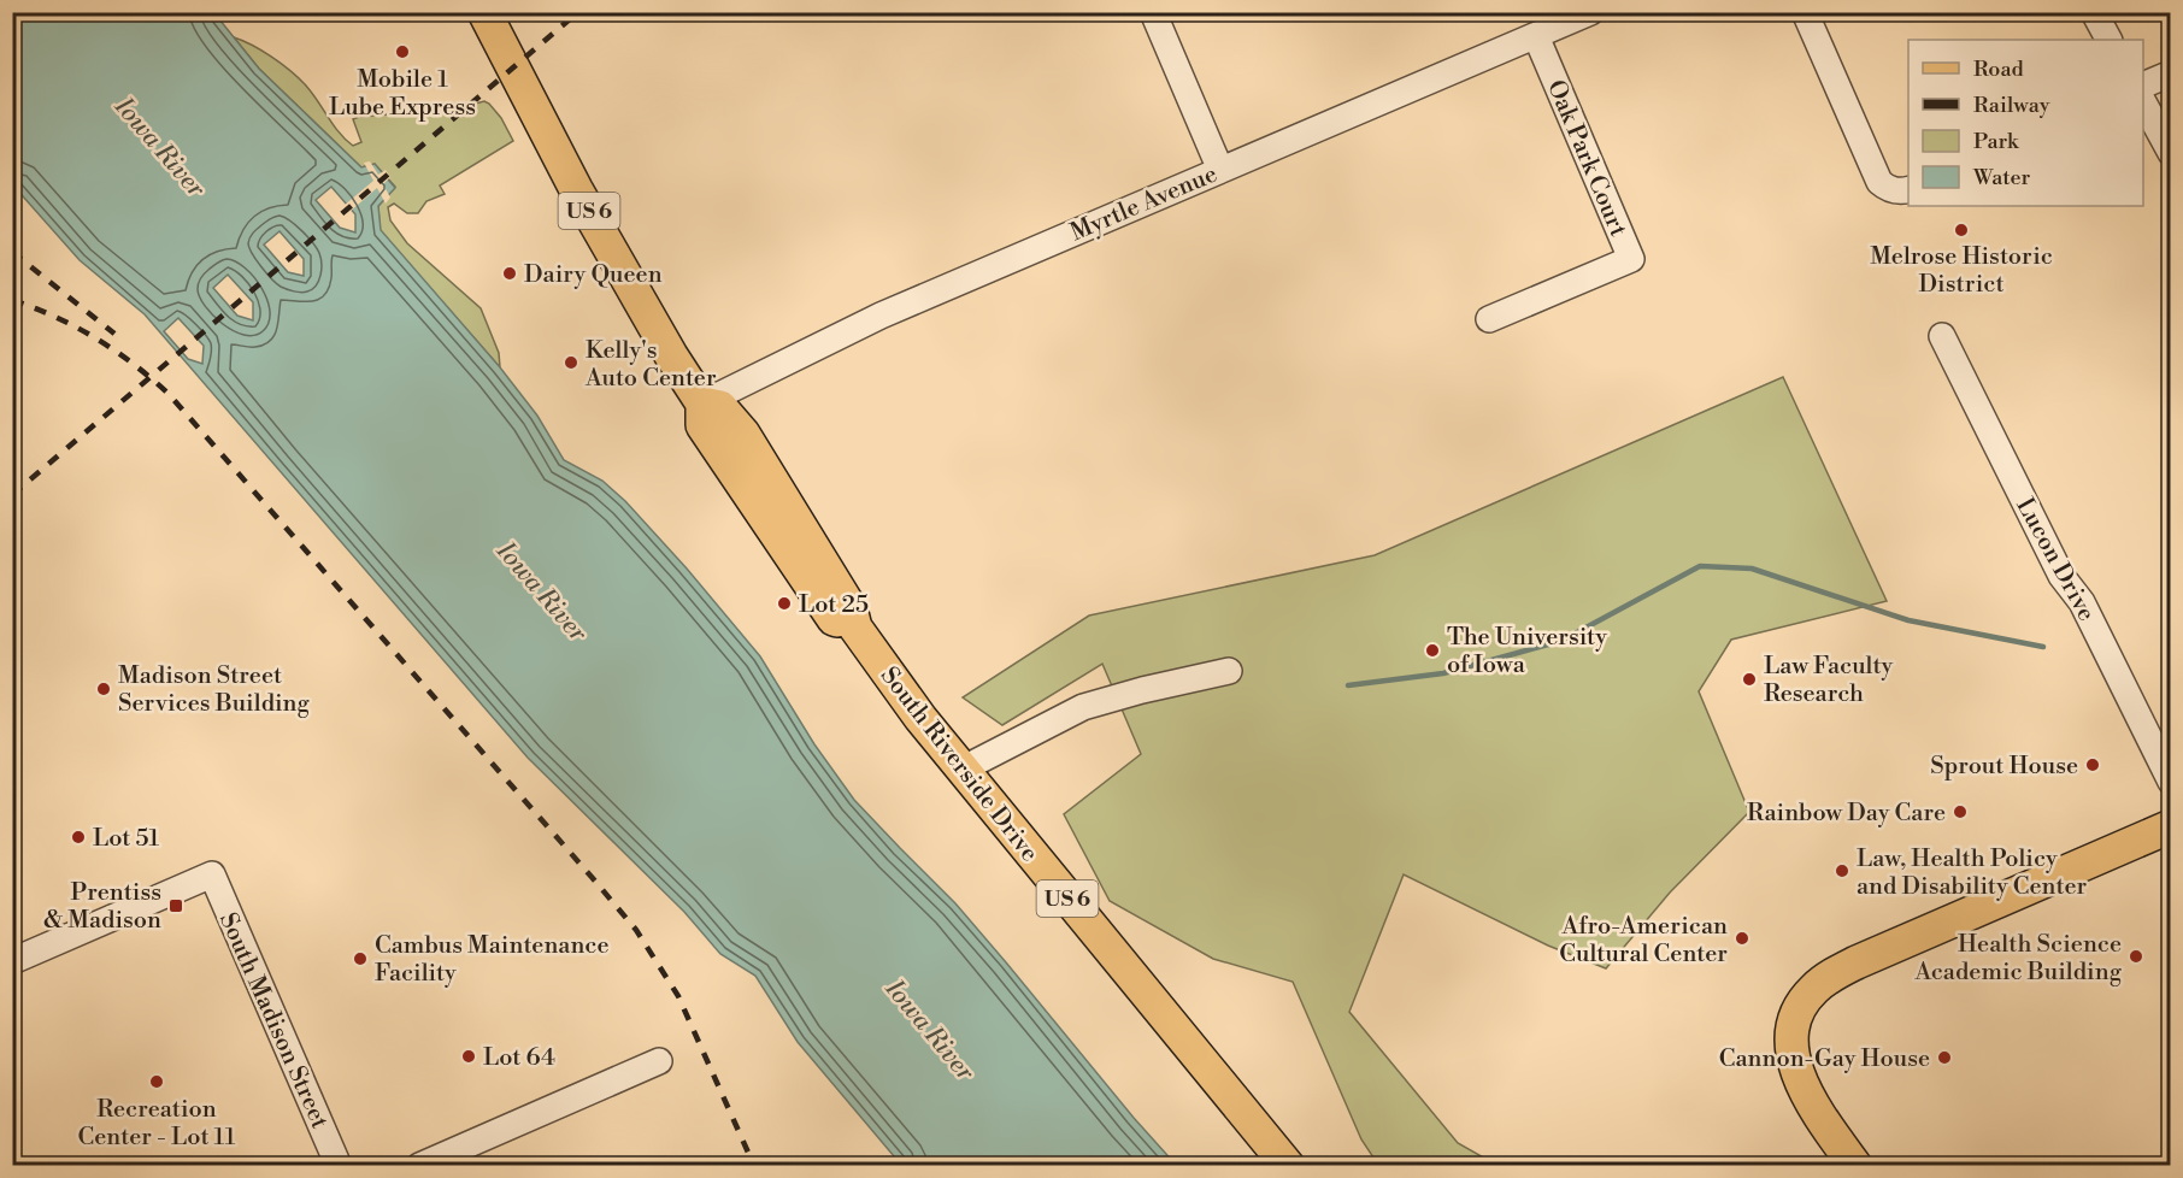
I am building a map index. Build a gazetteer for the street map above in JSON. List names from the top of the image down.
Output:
{
  "streets": {
    "main road": ["US 6", "South Riverside Drive"],
    "street": [
      "Oak Park Court",
      "Myrtle Avenue",
      "Lucon Drive",
      "South Madison Street"
    ]
  },
  "crossings": [
    ["Oak Park Court", "Myrtle Avenue"],
    ["Myrtle Avenue", "South Riverside Drive"]
  ],
  "water": ["Iowa River"],
  "places": {
    "other": [
      "Mobile 1 Lube Express",
      "Melrose Historic District",
      "Dairy Queen",
      "Kelly's Auto Center",
      "Lot 25",
      "The University of Iowa",
      "Law Faculty Research",
      "Madison Street Services Building",
      "Sprout House",
      "Rainbow Day Care",
      "Lot 51",
      "Law, Health Policy and Disability Center",
      "Afro-American Cultural Center",
      "Health Science Academic Building",
      "Cambus Maintenance Facility",
      "Lot 64",
      "Cannon-Gay House",
      "Recreation Center - Lot 11"
    ],
    "transit": ["Prentiss & Madison"]
  },
  "legend": [
    "Road",
    "Railway",
    "Park",
    "Water"
  ]
}
